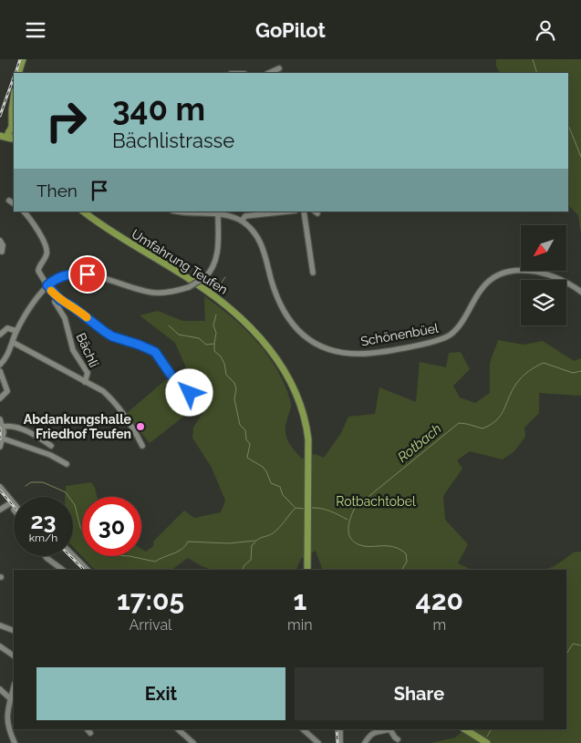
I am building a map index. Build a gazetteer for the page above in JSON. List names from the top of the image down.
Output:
{
  "streets": {
    "main road": ["Umfahrung Teufen"],
    "street": ["Schönenbüel", "Bächli"]
  },
  "water": ["Rotbach"],
  "parks": ["Rotbachtobel"],
  "places": ["Abdankungshalle Friedhof Teufen"],
  "north": "bottom left",
  "page": {
    "header": "GoPilot",
    "turn": ["340 m", "Bächlistrasse"],
    "then": "Then",
    "speed": "23 km/h",
    "limit": "30",
    "eta": [
      "17:05",
      "Arrival",
      "1",
      "min",
      "420",
      "m"
    ],
    "buttons": ["Exit", "Share"]
  }
}
